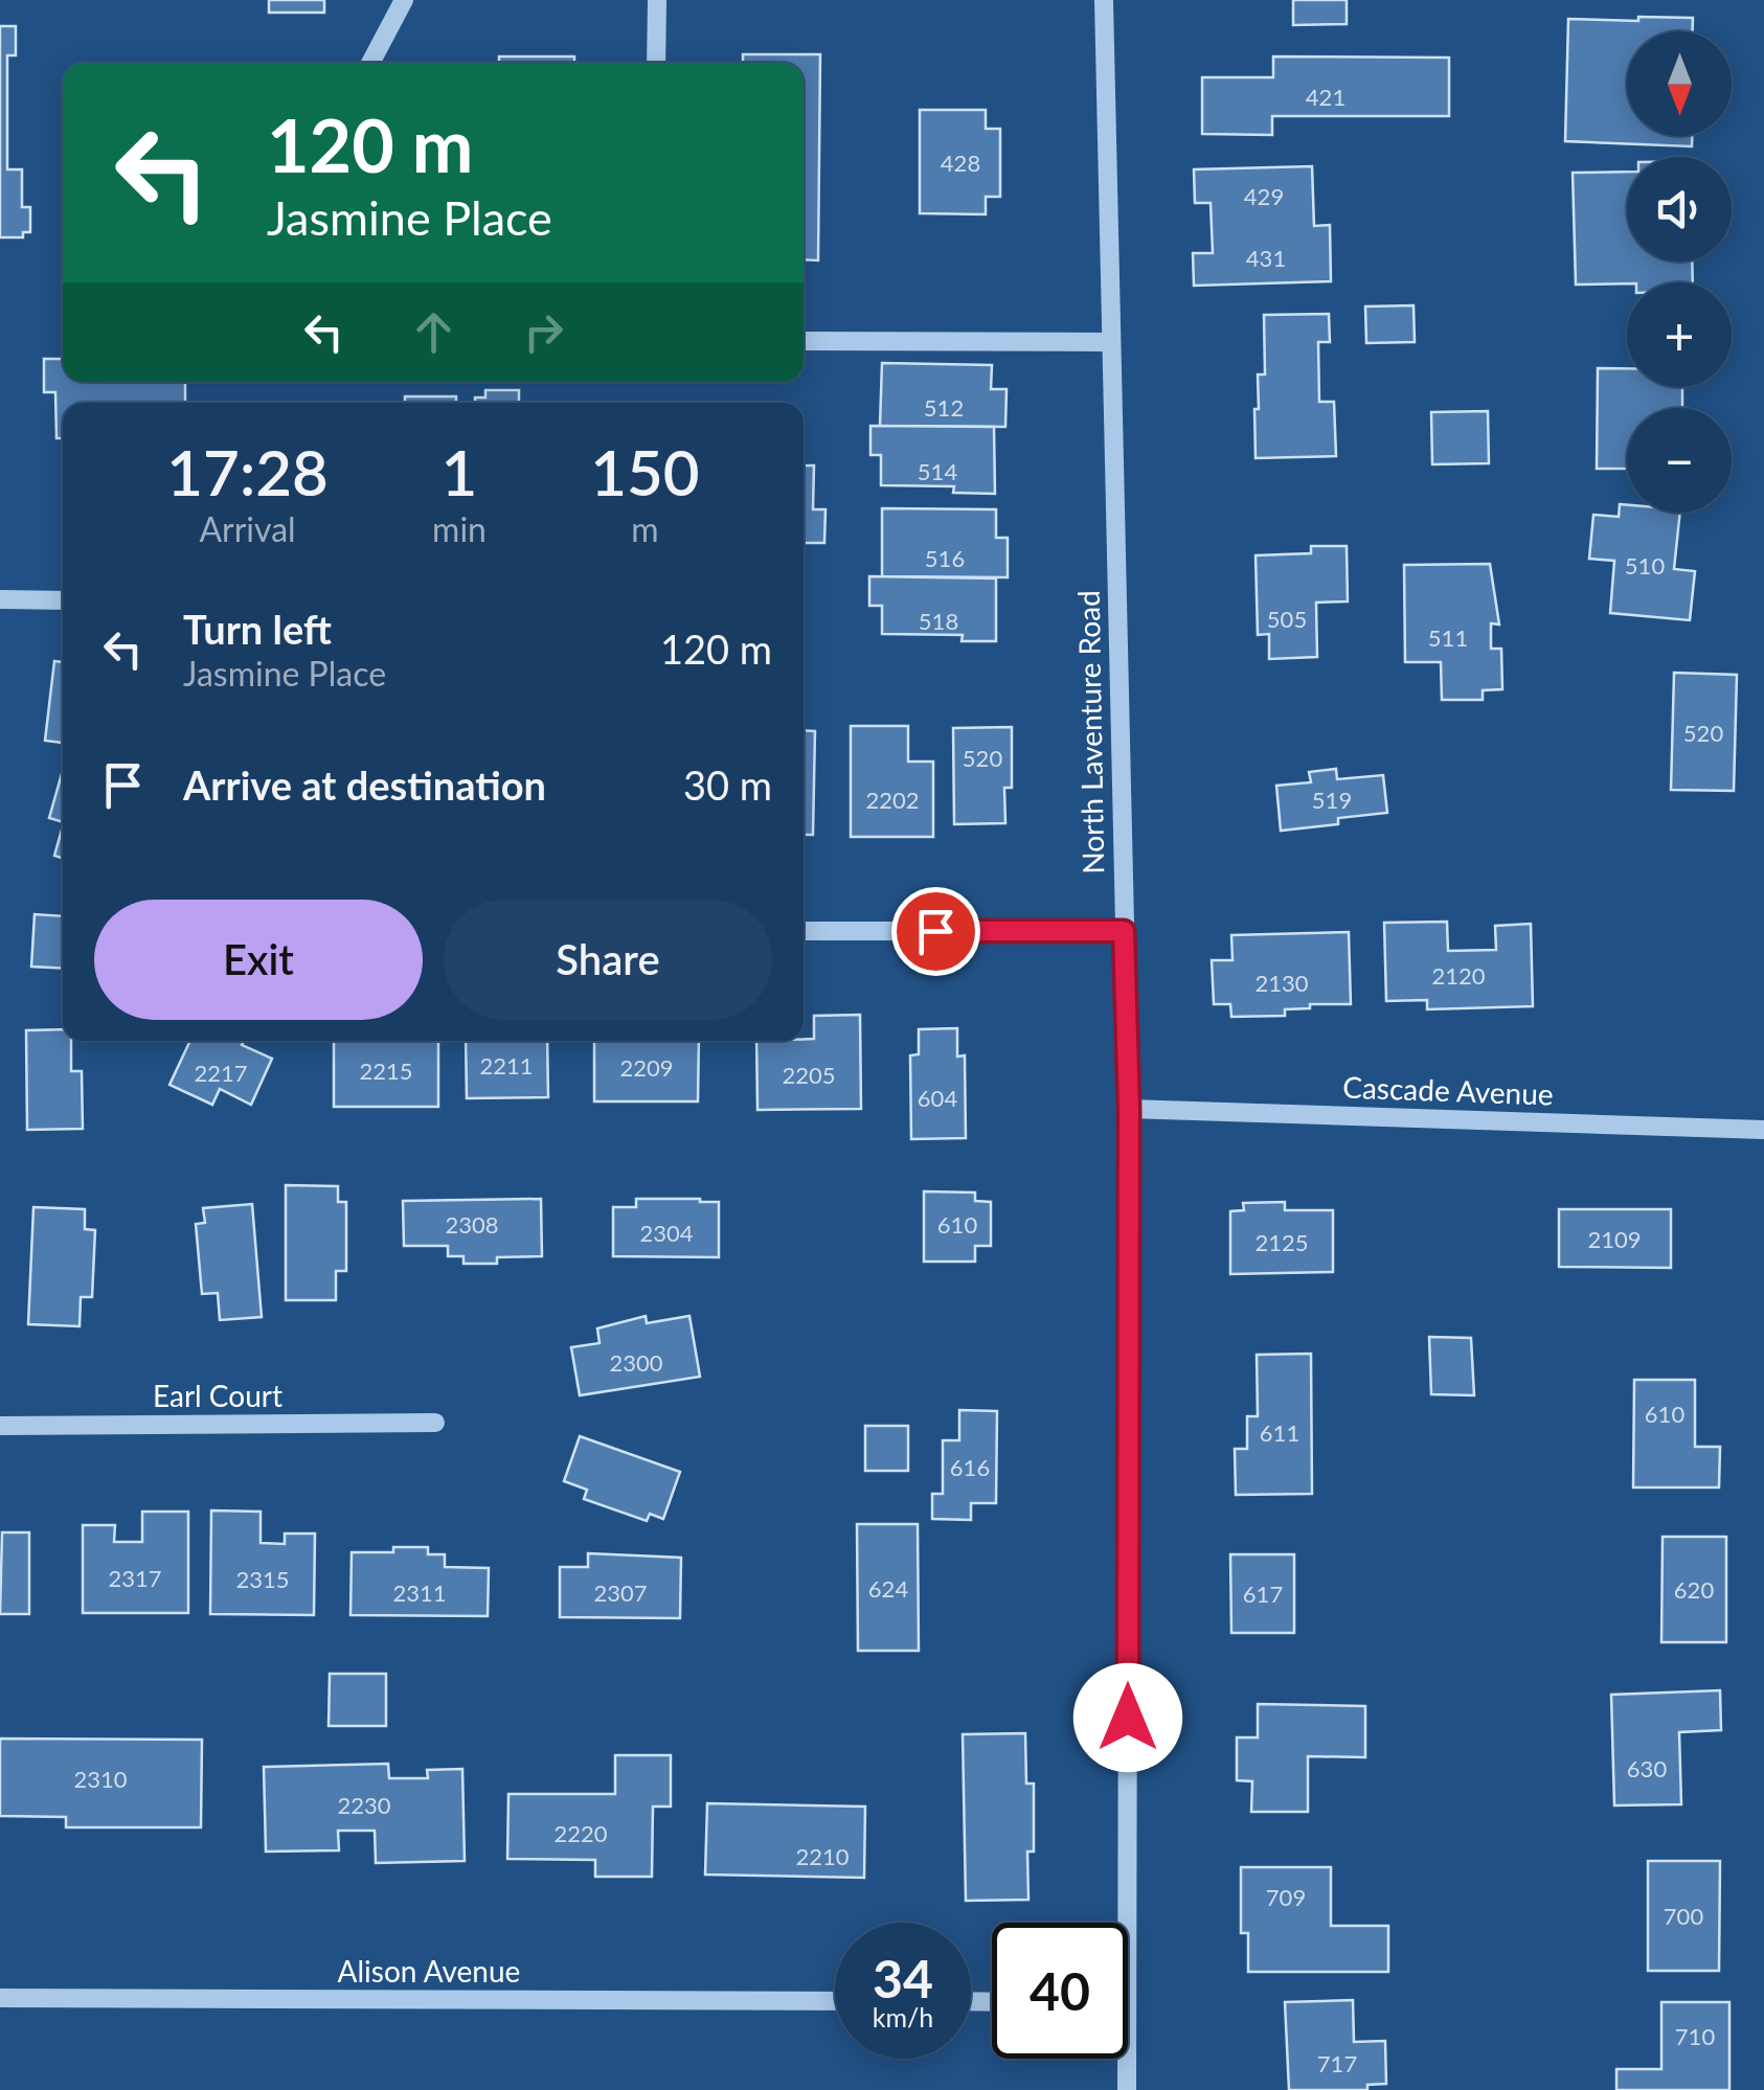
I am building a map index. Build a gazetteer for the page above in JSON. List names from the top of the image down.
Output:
{
  "streets": {
    "street": [
      "North Laventure Road",
      "Cascade Avenue",
      "Earl Court",
      "Alison Avenue"
    ]
  },
  "crossings": [
    ["North Laventure Road", "Cascade Avenue"]
  ],
  "house_numbers": [
    "421",
    "428",
    "429",
    "431",
    "512",
    "514",
    "516",
    "510",
    "505",
    "518",
    "511",
    "520",
    "520",
    "2202",
    "519",
    "2120",
    "2130",
    "2211",
    "2209",
    "2215",
    "2217",
    "2205",
    "604",
    "2308",
    "610",
    "2304",
    "2109",
    "2125",
    "2300",
    "610",
    "611",
    "616",
    "2317",
    "2315",
    "624",
    "620",
    "2311",
    "2307",
    "617",
    "630",
    "2310",
    "2230",
    "2220",
    "2210",
    "709",
    "700",
    "710",
    "717"
  ],
  "north": "bottom",
  "page": {
    "map_buttons": ["+", "−"],
    "turn": ["120 m", "Jasmine Place"],
    "eta": [
      "17:28",
      "Arrival",
      "1",
      "min",
      "150",
      "m"
    ],
    "list": [
      {
        "name": "Turn left",
        "note": "Jasmine Place",
        "value": "120 m"
      },
      {
        "name": "Arrive at destination",
        "value": "30 m"
      }
    ],
    "buttons": ["Exit", "Share"],
    "speed": "34 km/h",
    "limit": "40"
  }
}
